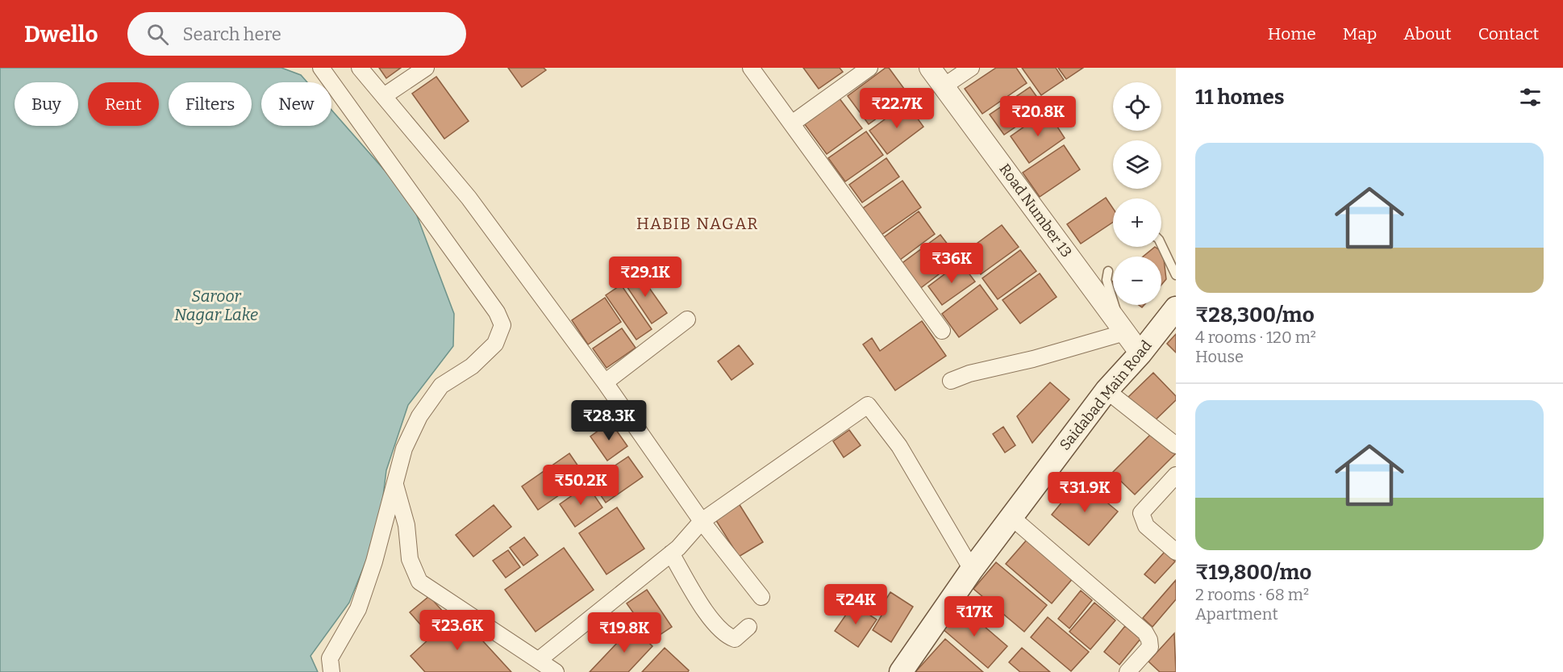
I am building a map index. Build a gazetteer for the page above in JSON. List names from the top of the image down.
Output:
{
  "streets": {
    "main road": ["Saidabad Main Road"],
    "street": ["Road Number 13"]
  },
  "crossings": [
    ["Road Number 13", "Saidabad Main Road"]
  ],
  "districts": ["HABIB NAGAR"],
  "water": ["Saroor Nagar Lake"],
  "page": {
    "header": "Dwello",
    "search": "Search here",
    "nav": [
      "Home",
      "Map",
      "About",
      "Contact"
    ],
    "heading": "11 homes",
    "map_buttons": ["+", "−"],
    "chip": [
      "Buy",
      "Rent",
      "Filters",
      "New"
    ],
    "price": [
      "₹22.7K",
      "₹20.8K",
      "₹36K",
      "₹29.1K",
      "₹28.3K",
      "₹50.2K",
      "₹31.9K",
      "₹24K",
      "₹17K",
      "₹23.6K",
      "₹19.8K"
    ],
    "list": [
      {
        "name": "₹28,300/mo",
        "note": "4 rooms · 120 m² · House"
      },
      {
        "name": "₹19,800/mo",
        "note": "2 rooms · 68 m² · Apartment"
      }
    ]
  }
}
